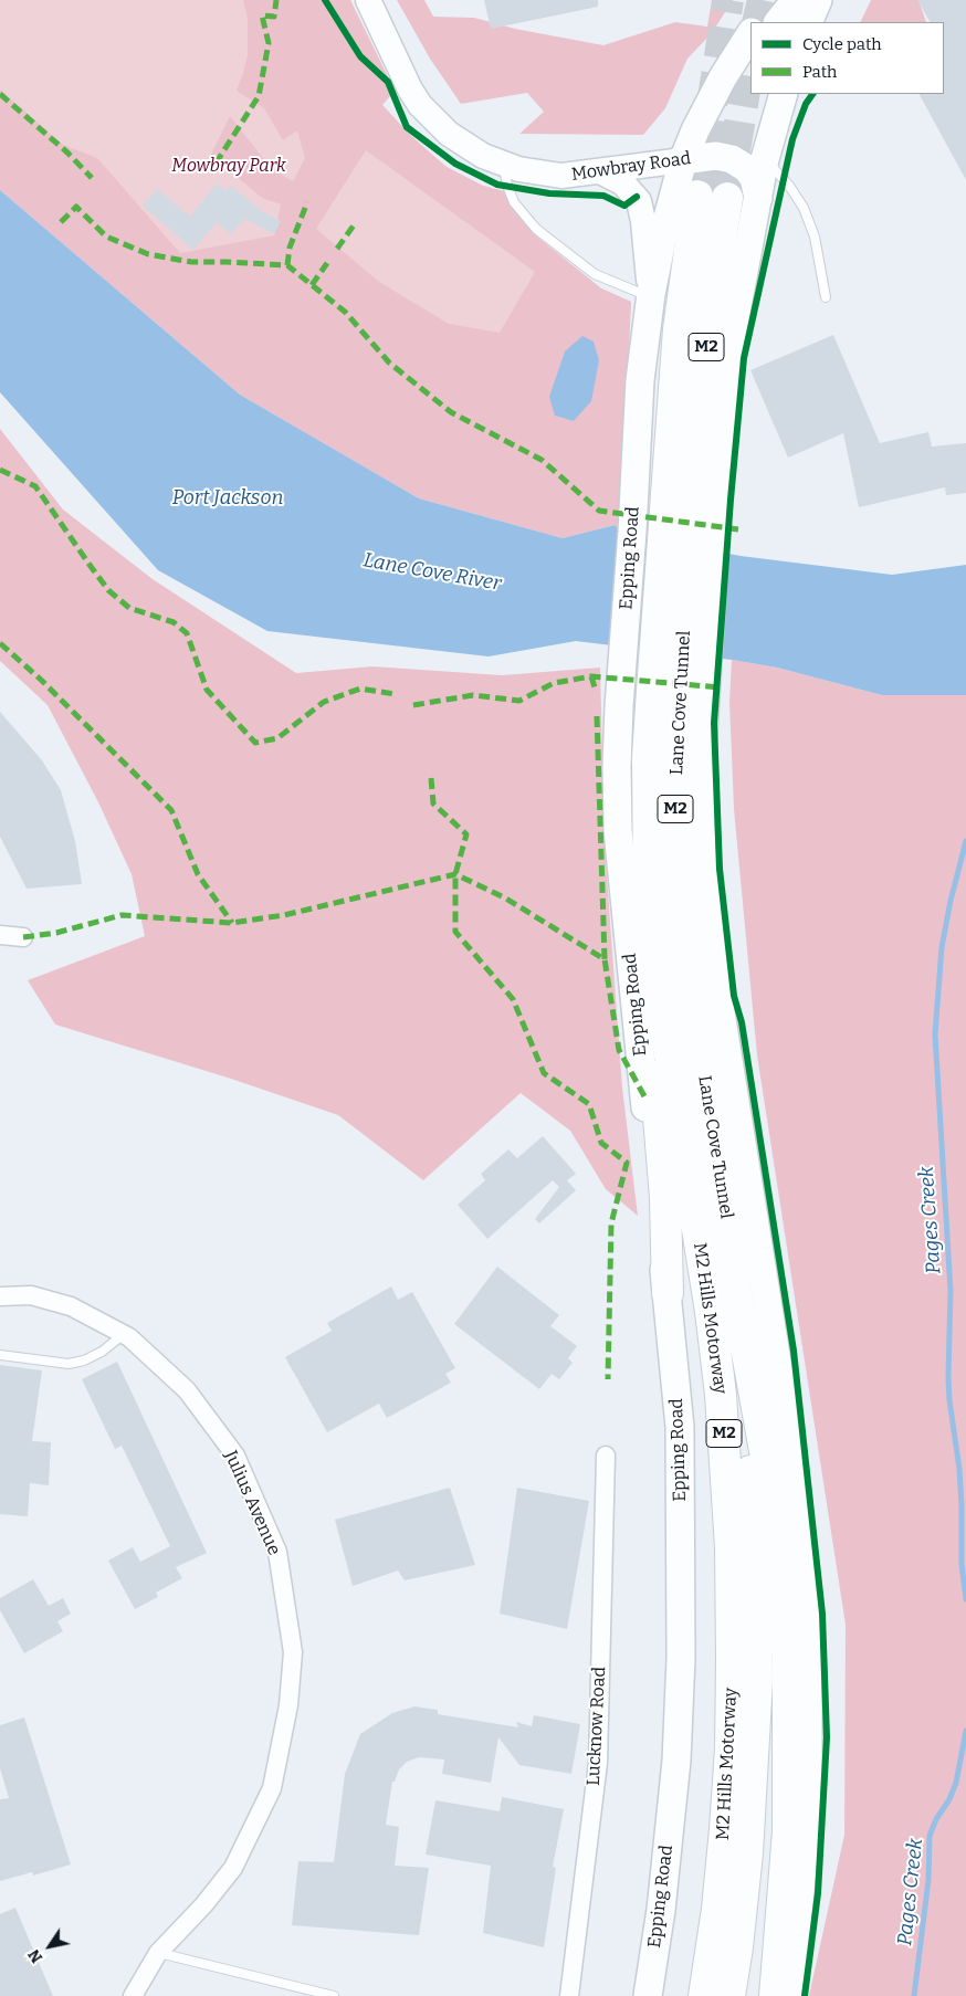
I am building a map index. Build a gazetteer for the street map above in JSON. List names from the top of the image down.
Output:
{
  "streets": {
    "highway": ["M2", "Lane Cove Tunnel", "M2 Hills Motorway"],
    "main road": ["Mowbray Road", "Epping Road"],
    "street": ["Julius Avenue", "Lucknow Road"]
  },
  "crossings": [
    ["Mowbray Road", "Epping Road"],
    ["M2", "Epping Road"],
    ["M2", "Lane Cove Tunnel"],
    ["M2", "M2 Hills Motorway"],
    ["Lane Cove Tunnel", "M2 Hills Motorway"]
  ],
  "water": ["Port Jackson", "Lane Cove River", "Pages Creek"],
  "parks": ["Mowbray Park"],
  "legend": ["Cycle path", "Path"],
  "north": "bottom left"
}
